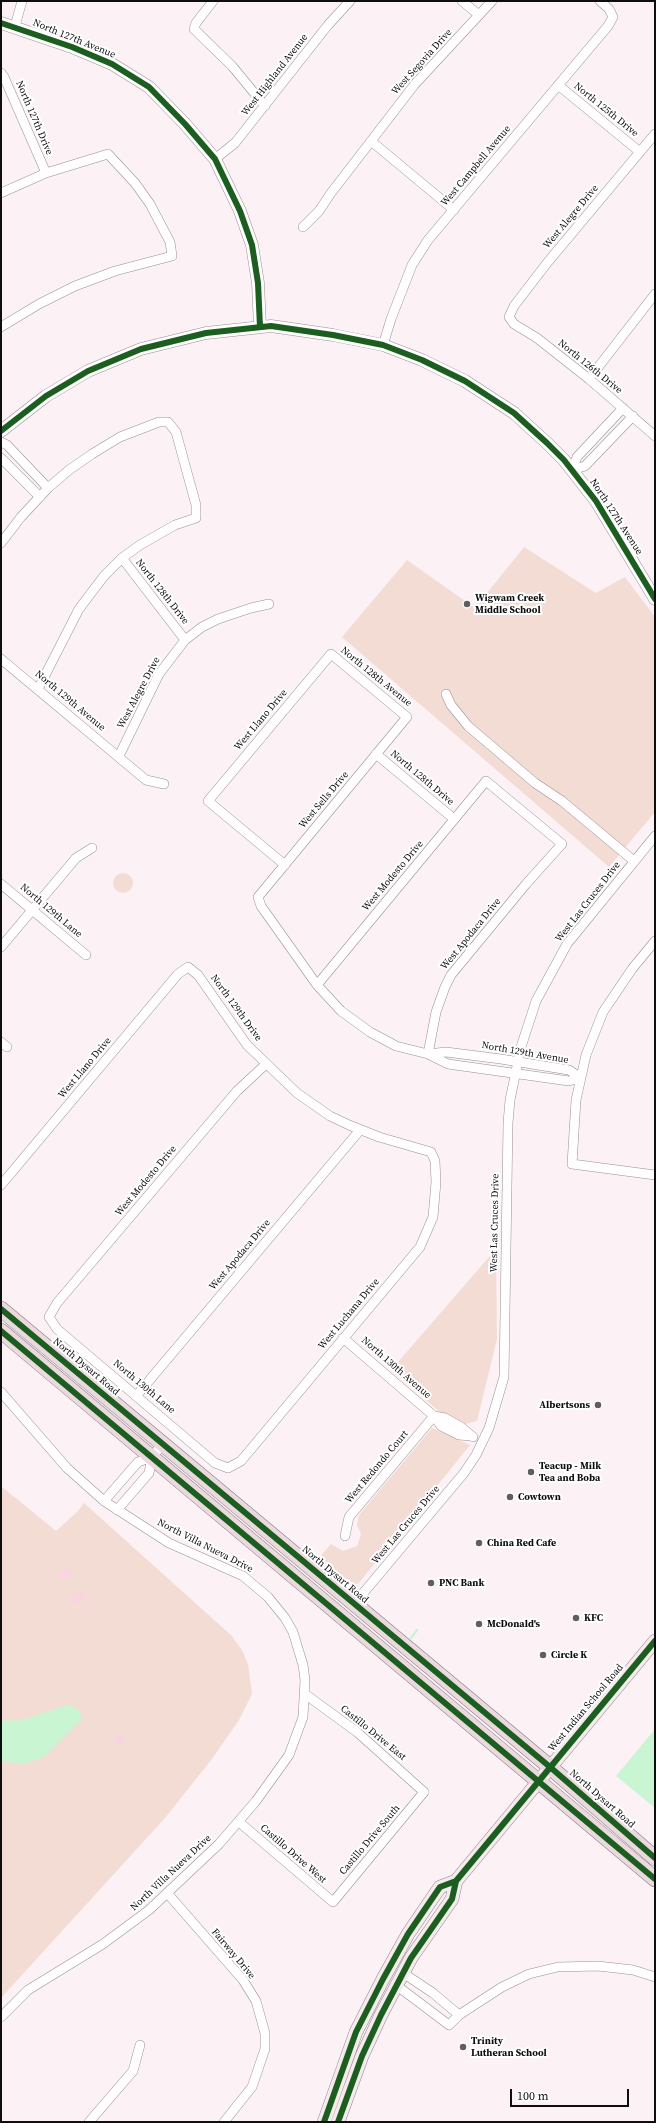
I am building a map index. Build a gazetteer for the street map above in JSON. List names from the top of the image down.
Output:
{
  "streets": {
    "main road": ["North Dysart Road", "West Indian School Road"],
    "street": [
      "North 127th Avenue",
      "West Segovia Drive",
      "West Highland Avenue",
      "North 125th Drive",
      "North 127th Drive",
      "West Campbell Avenue",
      "West Alegre Drive",
      "North 126th Drive",
      "North 128th Drive",
      "North 128th Avenue",
      "North 129th Avenue",
      "West Llano Drive",
      "West Sells Drive",
      "West Modesto Drive",
      "West Las Cruces Drive",
      "North 129th Lane",
      "West Apodaca Drive",
      "North 129th Drive",
      "West Luchana Drive",
      "North 130th Avenue",
      "North 130th Lane",
      "West Redondo Court",
      "North Villa Nueva Drive",
      "Castillo Drive East",
      "Castillo Drive South",
      "Castillo Drive West",
      "Fairway Drive"
    ]
  },
  "crossings": [
    ["North 127th Avenue", "West Highland Avenue"],
    ["North 127th Avenue", "West Campbell Avenue"],
    ["North 125th Drive", "West Campbell Avenue"],
    ["North 125th Drive", "West Alegre Drive"],
    ["West Alegre Drive", "North 126th Drive"],
    ["West Alegre Drive", "North 128th Drive"],
    ["West Alegre Drive", "North 129th Avenue"],
    ["North 128th Drive", "West Sells Drive"],
    ["North 128th Drive", "West Modesto Drive"],
    ["North 128th Avenue", "West Llano Drive"],
    ["North 128th Avenue", "West Sells Drive"],
    ["North 129th Avenue", "West Sells Drive"],
    ["North 129th Avenue", "West Modesto Drive"],
    ["North 129th Avenue", "West Las Cruces Drive"],
    ["North 129th Avenue", "West Apodaca Drive"],
    ["West Llano Drive", "West Sells Drive"],
    ["West Llano Drive", "North 129th Drive"],
    ["West Modesto Drive", "West Apodaca Drive"],
    ["West Modesto Drive", "North 129th Drive"],
    ["West Modesto Drive", "North 130th Lane"],
    ["West Las Cruces Drive", "North Dysart Road"],
    ["West Las Cruces Drive", "North 130th Avenue"],
    ["West Apodaca Drive", "North 129th Drive"],
    ["West Apodaca Drive", "North 130th Lane"],
    ["North 129th Drive", "West Luchana Drive"],
    ["West Luchana Drive", "North 130th Avenue"],
    ["West Luchana Drive", "North 130th Lane"],
    ["North Dysart Road", "West Indian School Road"],
    ["North 130th Avenue", "West Redondo Court"],
    ["North Villa Nueva Drive", "Castillo Drive East"],
    ["North Villa Nueva Drive", "Castillo Drive West"],
    ["North Villa Nueva Drive", "Fairway Drive"],
    ["Castillo Drive East", "Castillo Drive South"],
    ["Castillo Drive South", "Castillo Drive West"]
  ],
  "places": [
    "Wigwam Creek Middle School",
    "Albertsons",
    "Teacup - Milk Tea and Boba",
    "Cowtown",
    "China Red Cafe",
    "PNC Bank",
    "KFC",
    "McDonald's",
    "Circle K",
    "Trinity Lutheran School"
  ],
  "scale_bar": "100 m"
}
